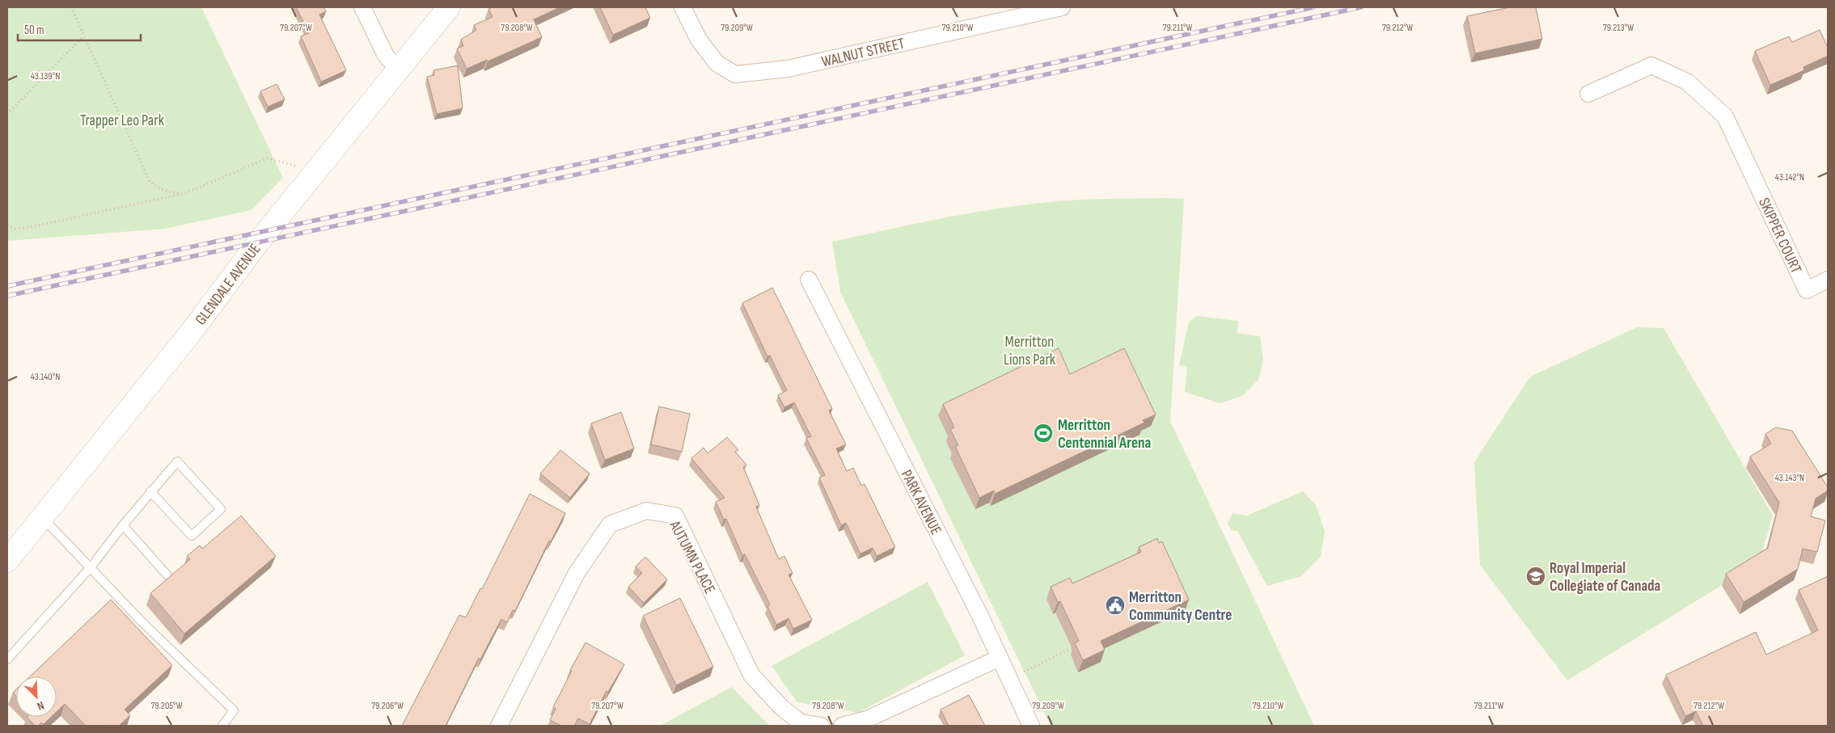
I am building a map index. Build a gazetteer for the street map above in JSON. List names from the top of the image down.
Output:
{
  "streets": {
    "main road": ["GLENDALE AVENUE"],
    "street": [
      "WALNUT STREET",
      "SKIPPER COURT",
      "PARK AVENUE",
      "AUTUMN PLACE"
    ]
  },
  "parks": ["Trapper Leo Park", "Merritton Lions Park"],
  "places": {
    "sports": ["Merritton Centennial Arena"],
    "school or university": ["Royal Imperial Collegiate of Canada"],
    "public building": ["Merritton Community Centre"]
  },
  "scale_bar": "50 m",
  "north": "bottom right",
  "coordinates": [
    "79.207°W",
    "79.208°W",
    "79.209°W",
    "79.210°W",
    "79.211°W",
    "79.212°W",
    "79.213°W",
    "43.139°N",
    "43.142°N",
    "43.140°N",
    "43.143°N",
    "79.205°W",
    "79.206°W"
  ]
}
